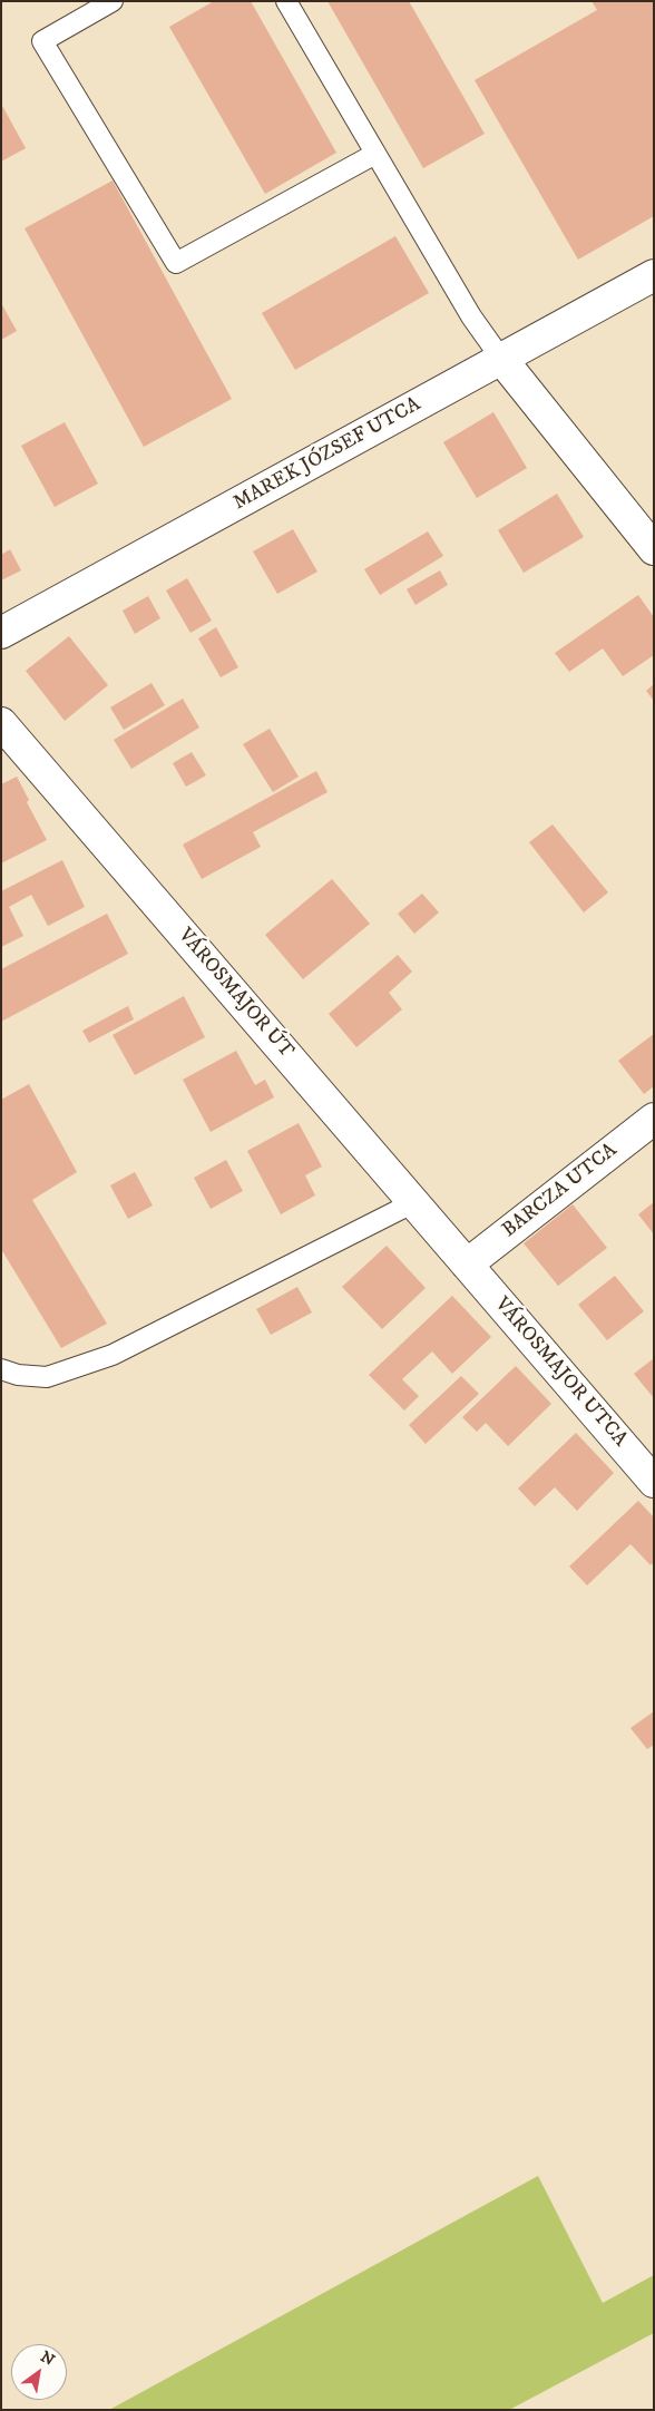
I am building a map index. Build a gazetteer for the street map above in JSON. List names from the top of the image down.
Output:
{
  "streets": {
    "street": [
      "MAREK JÓZSEF UTCA",
      "VÁROSMAJOR ÚT",
      "BARCZA UTCA",
      "VÁROSMAJOR UTCA"
    ]
  },
  "crossings": [
    ["VÁROSMAJOR ÚT", "BARCZA UTCA"],
    ["VÁROSMAJOR ÚT", "VÁROSMAJOR UTCA"],
    ["BARCZA UTCA", "VÁROSMAJOR UTCA"]
  ],
  "north": "top right"
}
